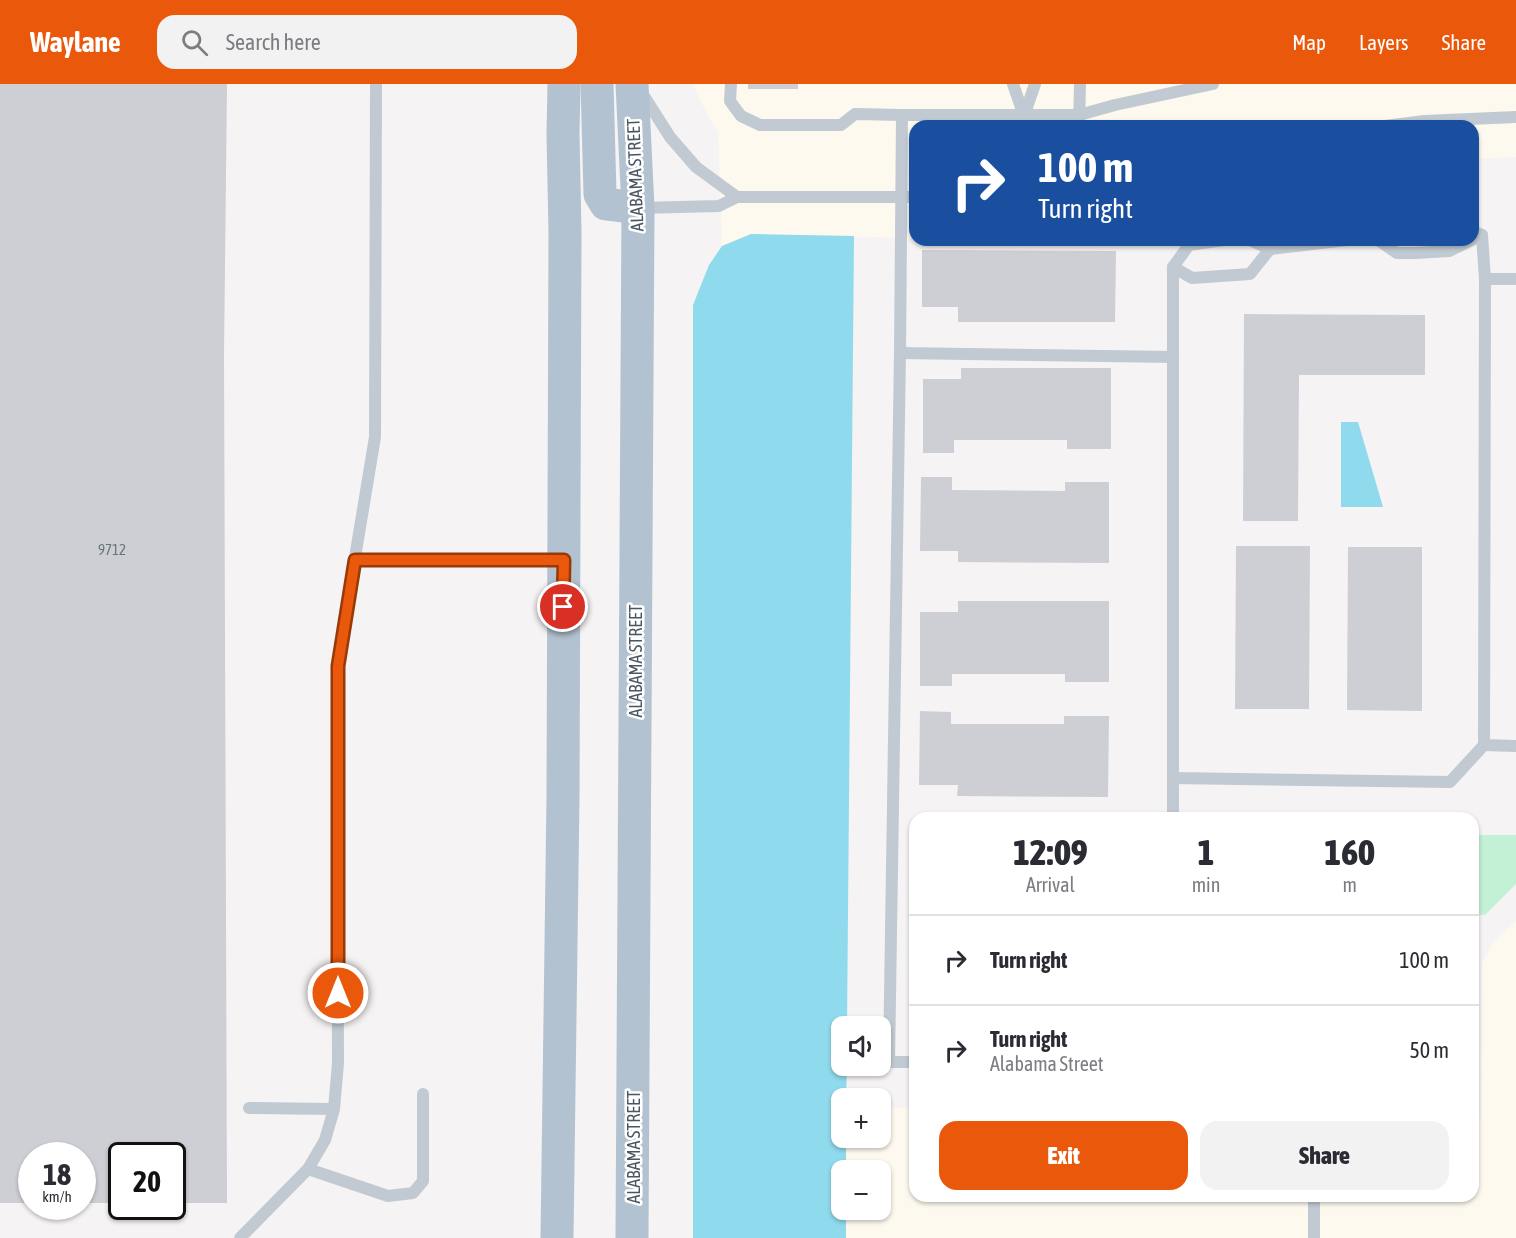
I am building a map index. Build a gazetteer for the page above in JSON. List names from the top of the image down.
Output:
{
  "streets": {
    "main road": ["ALABAMA STREET"]
  },
  "house_numbers": ["9712"],
  "page": {
    "header": "Waylane",
    "search": "Search here",
    "nav": ["Map", "Layers", "Share"],
    "turn": ["100 m", "Turn right"],
    "eta": [
      "12:09",
      "Arrival",
      "1",
      "min",
      "160",
      "m"
    ],
    "list": [
      {
        "name": "Turn right",
        "value": "100 m"
      },
      {
        "name": "Turn right",
        "note": "Alabama Street",
        "value": "50 m"
      }
    ],
    "map_buttons": ["+", "−"],
    "buttons": ["Exit", "Share"],
    "speed": "18 km/h",
    "limit": "20"
  }
}
